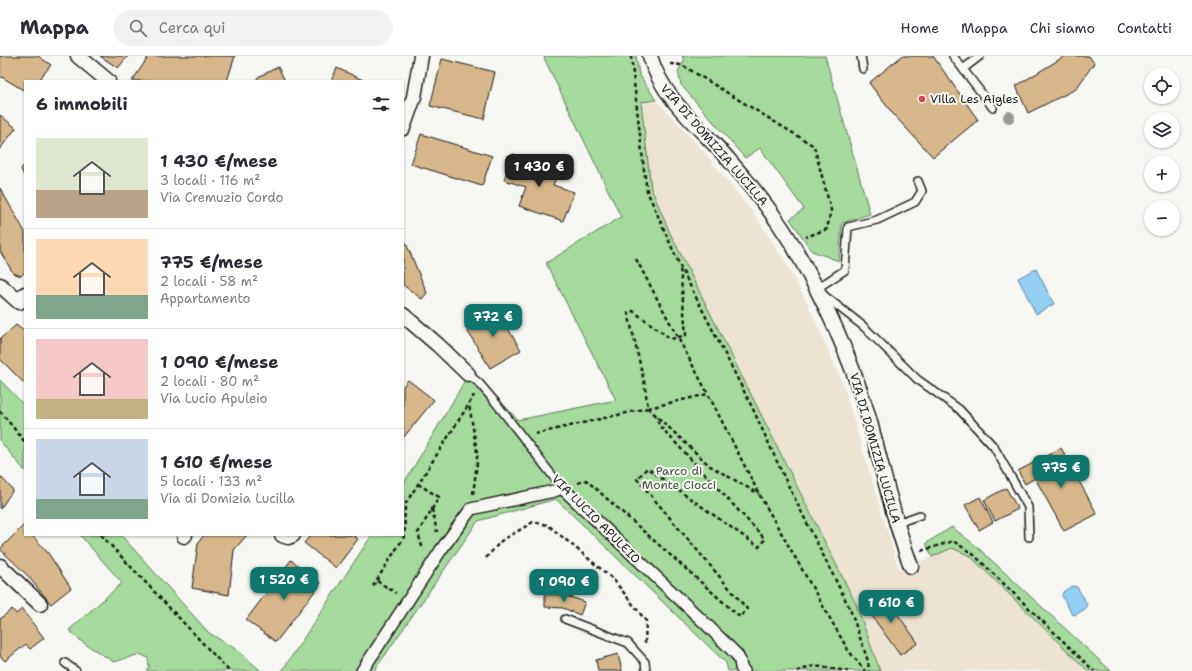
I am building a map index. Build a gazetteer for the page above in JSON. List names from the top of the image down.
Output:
{
  "streets": {
    "street": ["VIA DI DOMIZIA LUCILLA", "VIA LUCIO APULEIO"]
  },
  "parks": ["Parco di Monte Ciocci"],
  "places": ["Villa Les Aigles"],
  "page": {
    "header": "Mappa",
    "search": "Cerca qui",
    "nav": [
      "Home",
      "Mappa",
      "Chi siamo",
      "Contatti"
    ],
    "map_buttons": ["+", "−"],
    "heading": "6 immobili",
    "list": [
      {
        "name": "1 430 €/mese",
        "note": "3 locali · 116 m² · Via Cremuzio Cordo"
      },
      {
        "name": "775 €/mese",
        "note": "2 locali · 58 m² · Appartamento"
      },
      {
        "name": "1 090 €/mese",
        "note": "2 locali · 80 m² · Via Lucio Apuleio"
      },
      {
        "name": "1 610 €/mese",
        "note": "5 locali · 133 m² · Via di Domizia Lucilla"
      }
    ],
    "price": [
      "1 430 €",
      "772 €",
      "775 €",
      "1 520 €",
      "1 090 €",
      "1 610 €"
    ]
  }
}
